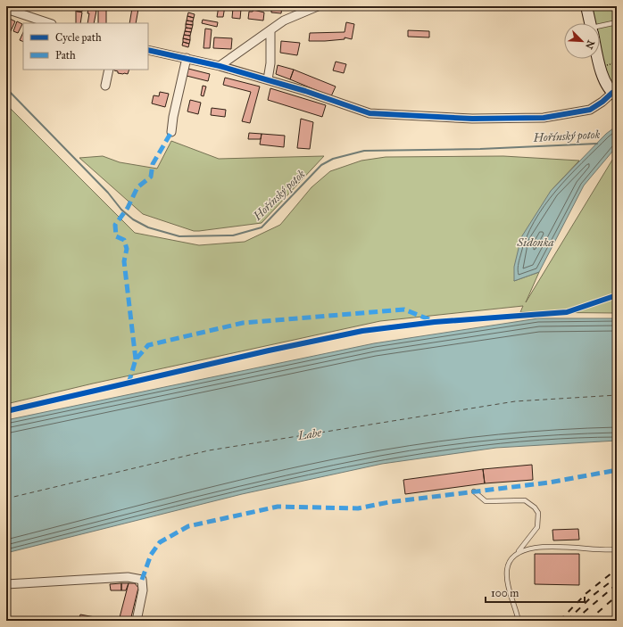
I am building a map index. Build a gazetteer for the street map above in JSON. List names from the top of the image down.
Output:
{
  "water": ["Hořínský potok", "Sidonka", "Labe"],
  "legend": ["Cycle path", "Path"],
  "scale_bar": "100 m",
  "north": "bottom right"
}
